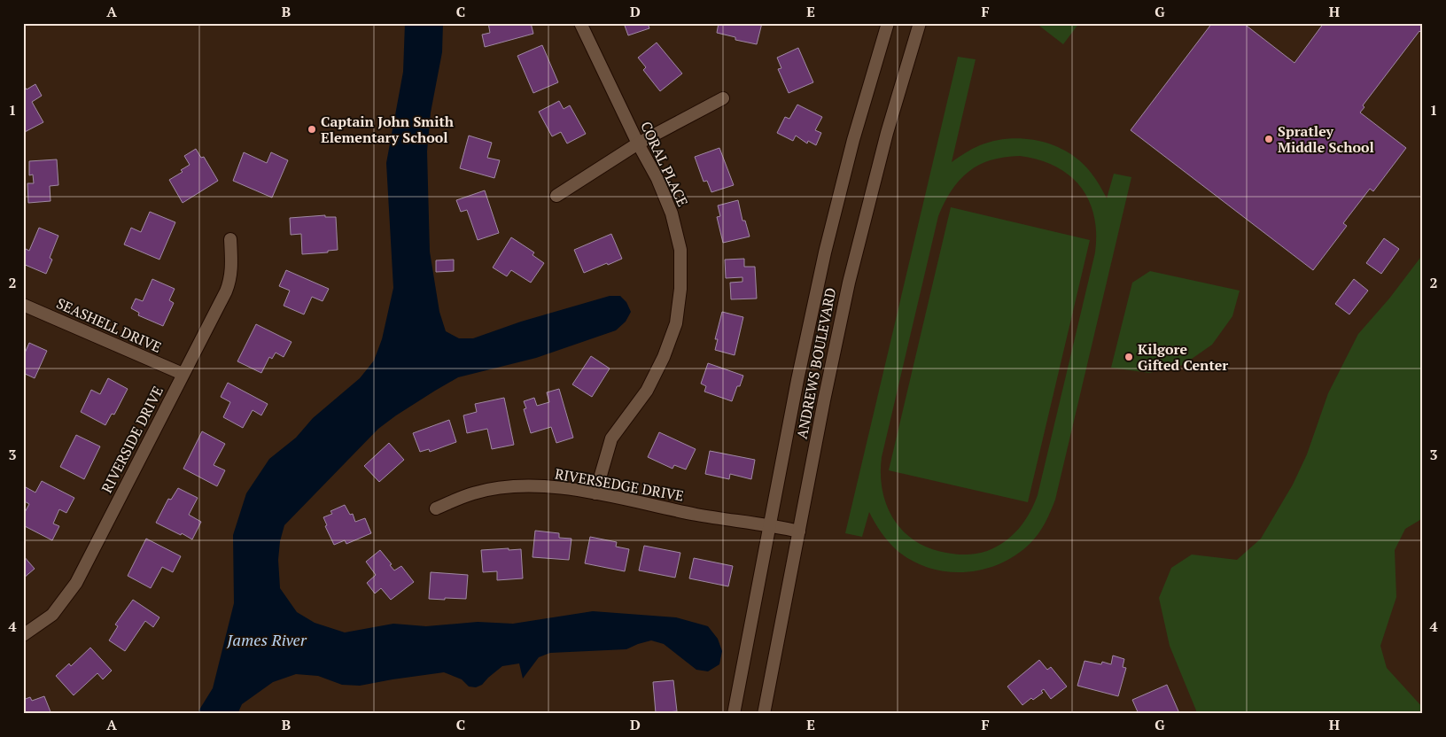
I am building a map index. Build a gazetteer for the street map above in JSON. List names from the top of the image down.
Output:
{
  "streets": {
    "street": [
      "CORAL PLACE",
      "SEASHELL DRIVE",
      "ANDREWS BOULEVARD",
      "RIVERSIDE DRIVE",
      "RIVERSEDGE DRIVE"
    ]
  },
  "crossings": [
    ["CORAL PLACE", "RIVERSEDGE DRIVE"],
    ["SEASHELL DRIVE", "RIVERSIDE DRIVE"],
    ["ANDREWS BOULEVARD", "RIVERSEDGE DRIVE"]
  ],
  "water": ["James River"],
  "places": ["Captain John Smith Elementary School", "Spratley Middle School", "Kilgore Gifted Center"],
  "grid": {
    "columns": [
      "A",
      "B",
      "C",
      "D",
      "E",
      "F",
      "G",
      "H"
    ],
    "rows": [
      "1",
      "2",
      "3",
      "4"
    ]
  }
}
